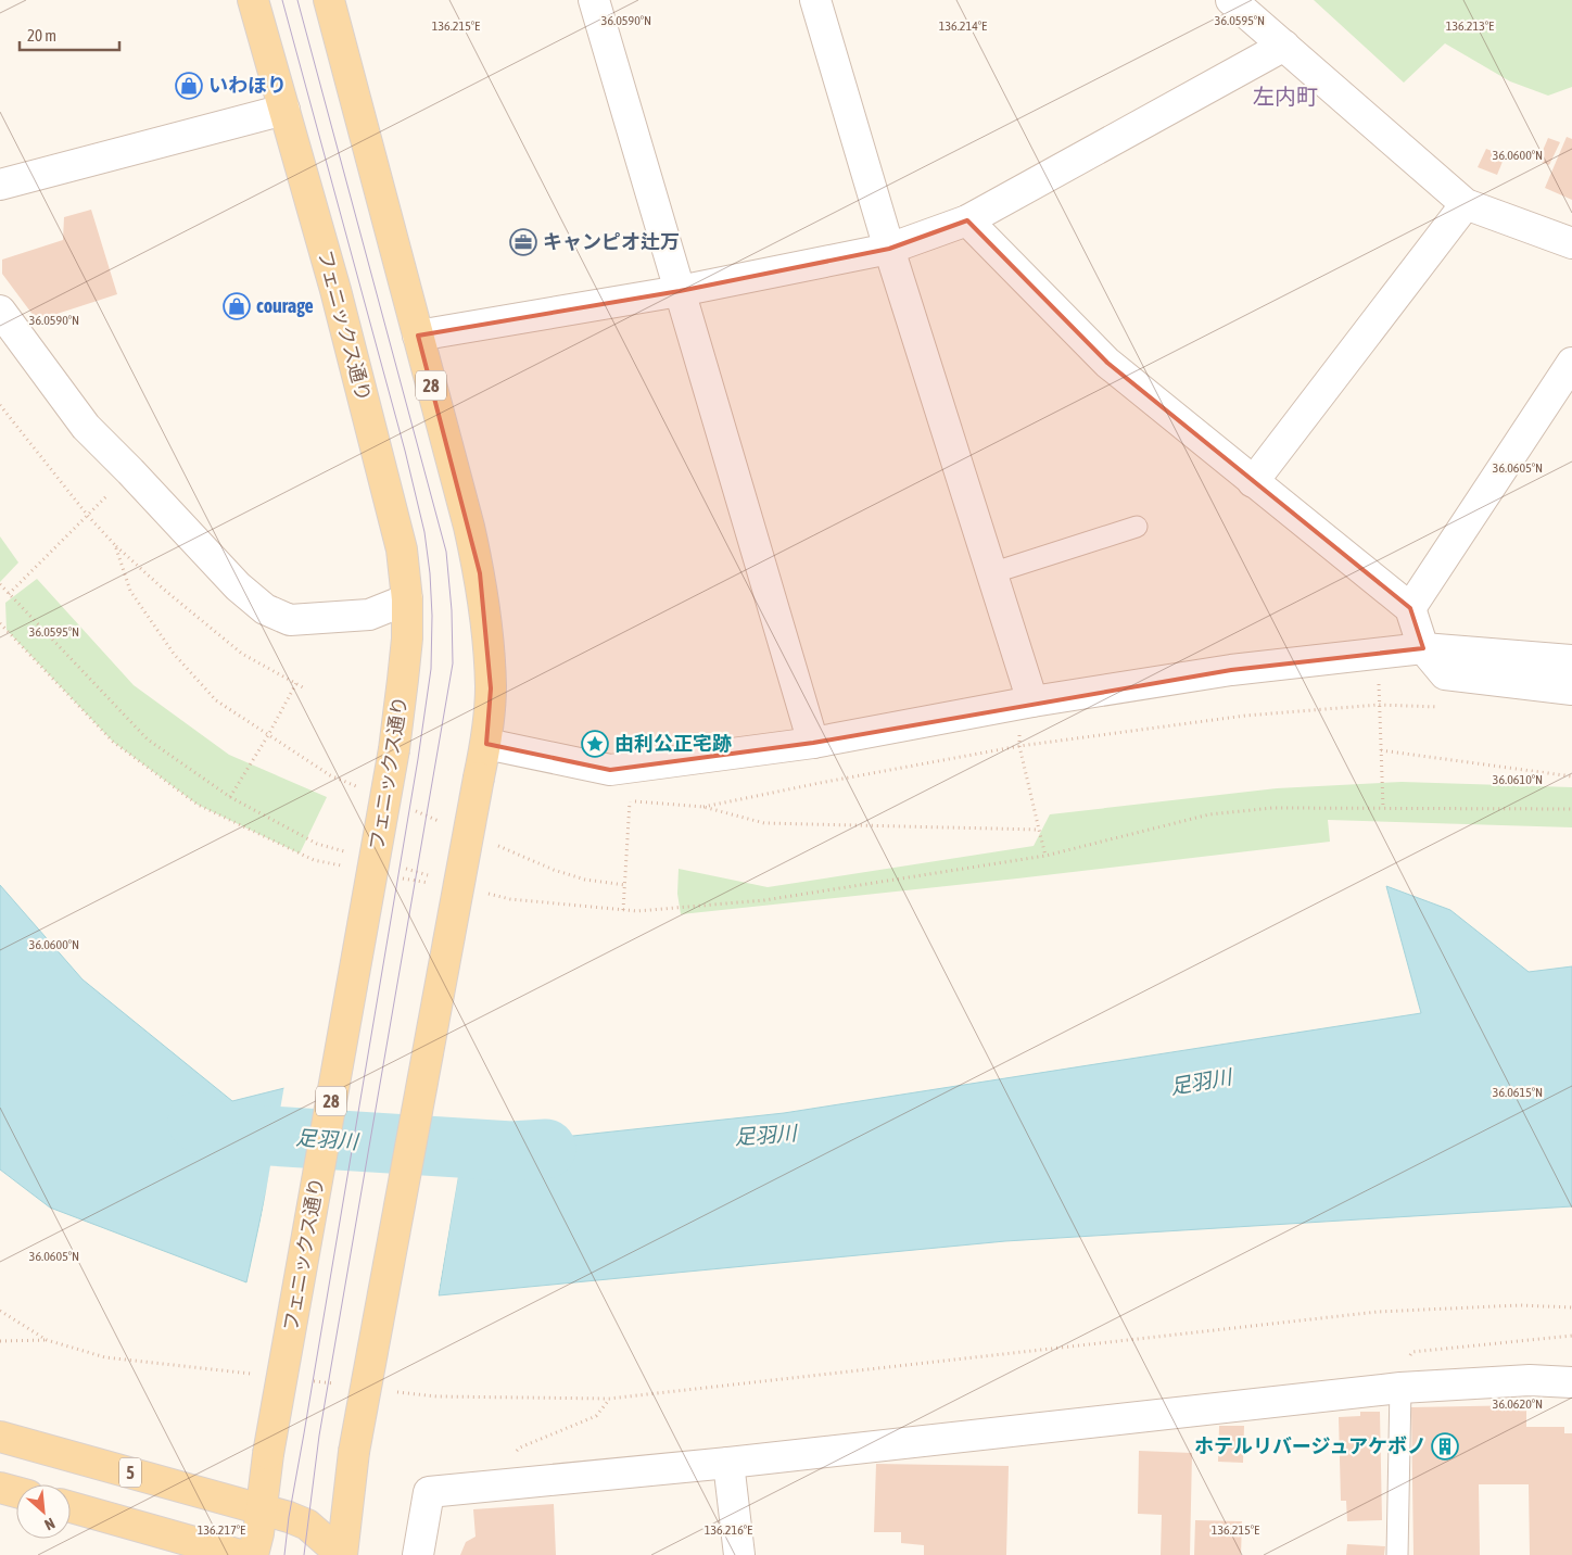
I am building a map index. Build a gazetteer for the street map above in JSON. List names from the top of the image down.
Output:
{
  "streets": {
    "main road": ["フェニックス通り", "28", "5"]
  },
  "crossings": [
    ["フェニックス通り", "5"],
    ["28", "5"]
  ],
  "districts": ["左内町"],
  "water": ["足羽川"],
  "places": {
    "shop": ["いわほり", "courage"],
    "office": ["キャンピオ辻万"],
    "place": ["由利公正宅跡"],
    "building": ["ホテルリバージュアケボノ"]
  },
  "scale_bar": "20 m",
  "north": "bottom right",
  "coordinates": [
    "36.0590°N",
    "36.0595°N",
    "136.215°E",
    "136.214°E",
    "136.213°E",
    "36.0600°N",
    "36.0605°N",
    "36.0610°N",
    "36.0615°N",
    "36.0620°N",
    "136.217°E",
    "136.216°E"
  ]
}
